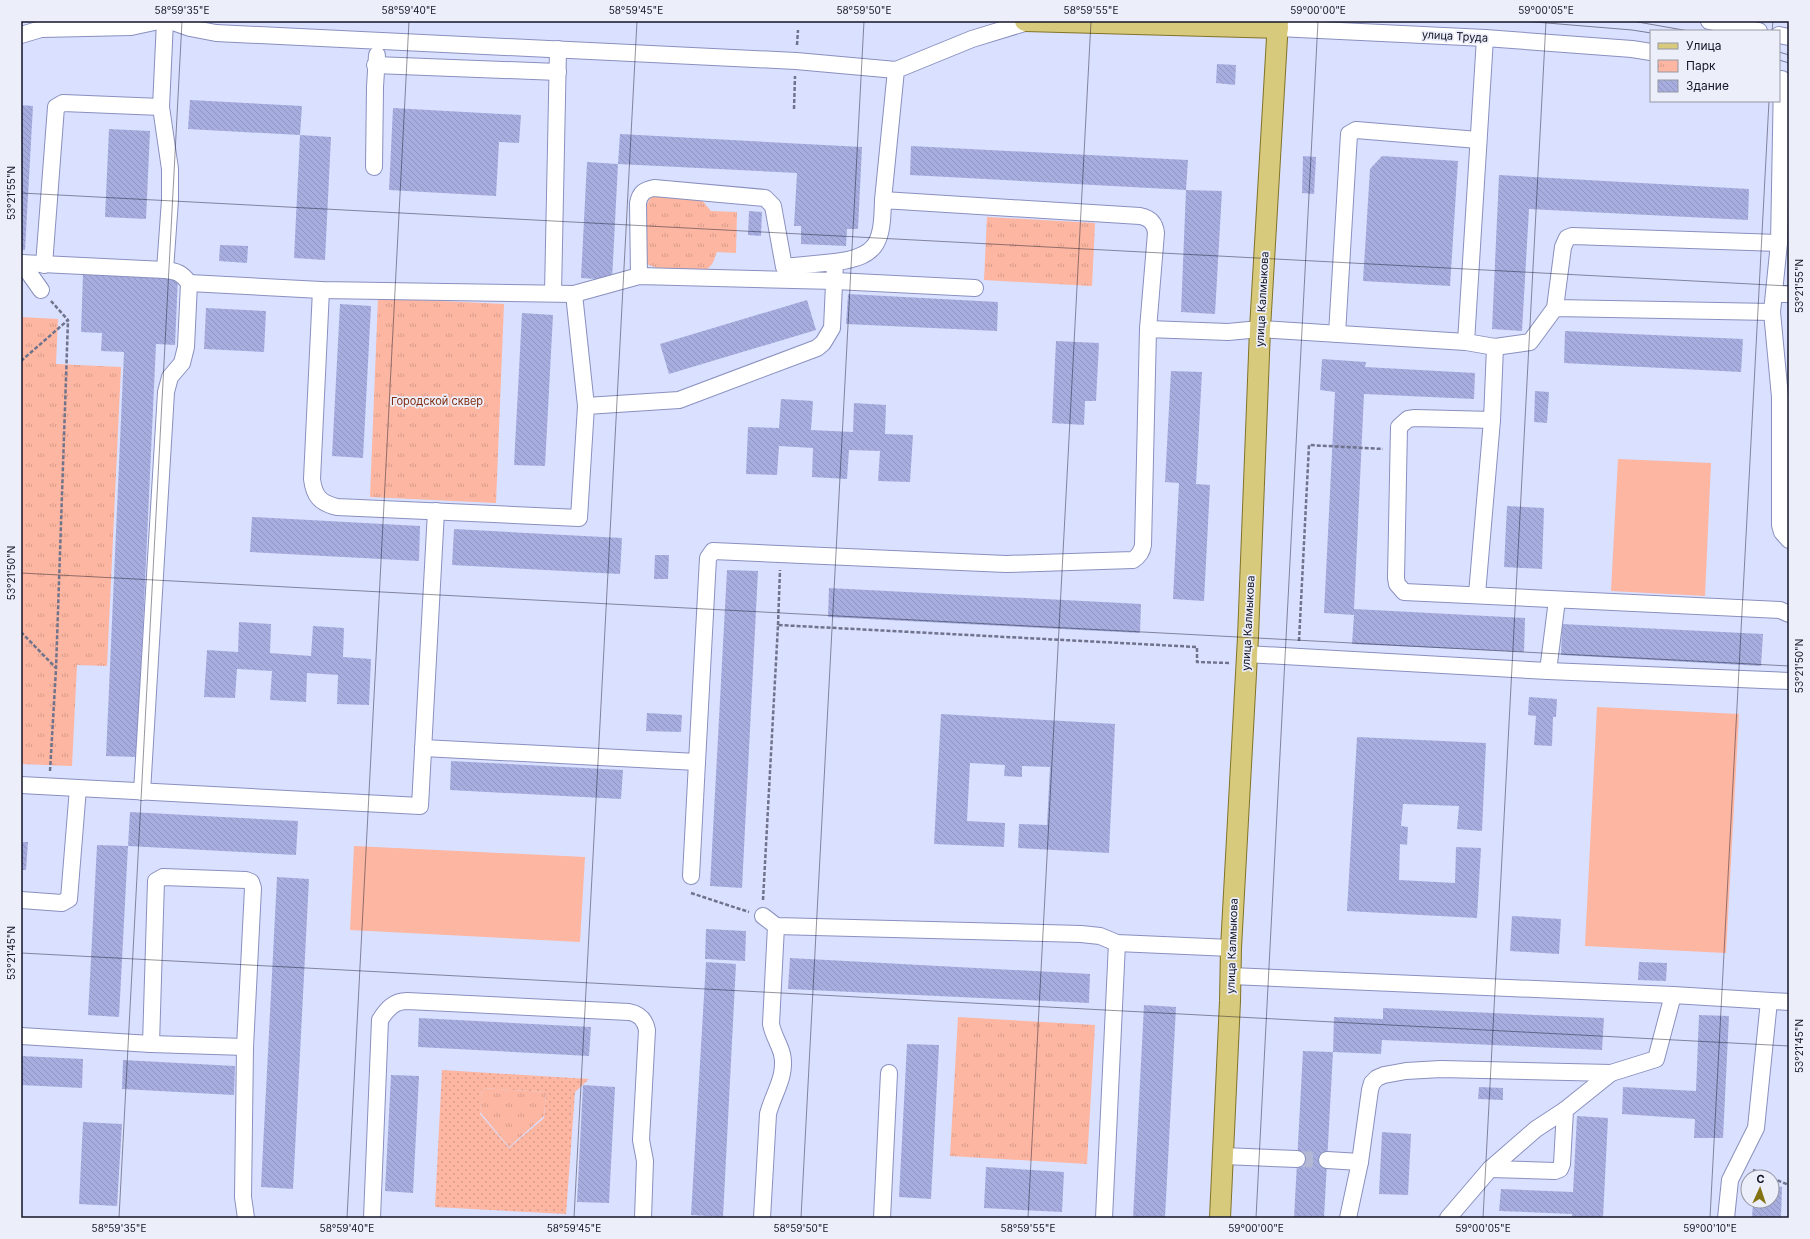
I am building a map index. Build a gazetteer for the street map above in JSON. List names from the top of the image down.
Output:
{
  "streets": {
    "main road": ["улица Труда", "улица Калмыкова"]
  },
  "crossings": [
    ["улица Труда", "улица Калмыкова"]
  ],
  "parks": ["Городской сквер"],
  "legend": ["Улица", "Парк", "Здание"],
  "north": "top",
  "coordinates": [
    "58°59'35\"E",
    "58°59'40\"E",
    "58°59'45\"E",
    "58°59'50\"E",
    "58°59'55\"E",
    "59°00'00\"E",
    "59°00'05\"E",
    "53°21'55\"N",
    "53°21'50\"N",
    "53°21'45\"N",
    "59°00'10\"E"
  ]
}
